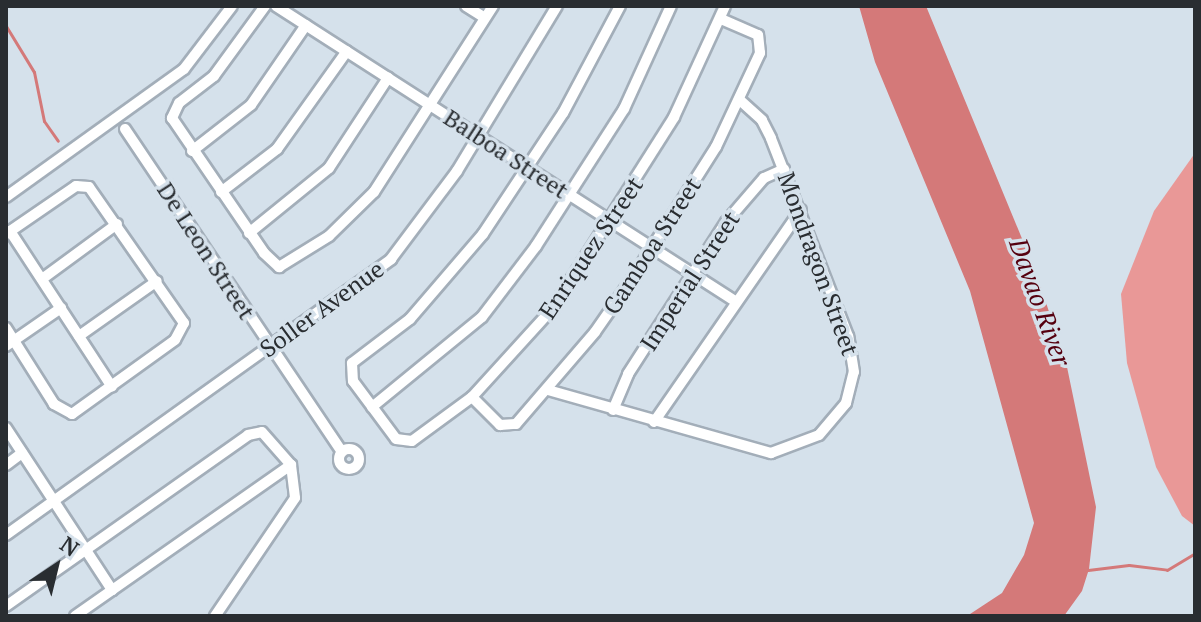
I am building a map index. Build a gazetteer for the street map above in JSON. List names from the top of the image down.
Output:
{
  "streets": {
    "street": [
      "Balboa Street",
      "Gamboa Street",
      "Enriquez Street",
      "De Leon Street",
      "Mondragon Street",
      "Imperial Street",
      "Soller Avenue"
    ]
  },
  "crossings": [
    ["Balboa Street", "Gamboa Street"],
    ["Balboa Street", "Enriquez Street"],
    ["Balboa Street", "Imperial Street"],
    ["Balboa Street", "Soller Avenue"],
    ["Gamboa Street", "Enriquez Street"],
    ["Gamboa Street", "Mondragon Street"],
    ["De Leon Street", "Soller Avenue"],
    ["Mondragon Street", "Imperial Street"]
  ],
  "water": ["Davao River"],
  "north": "top right"
}
